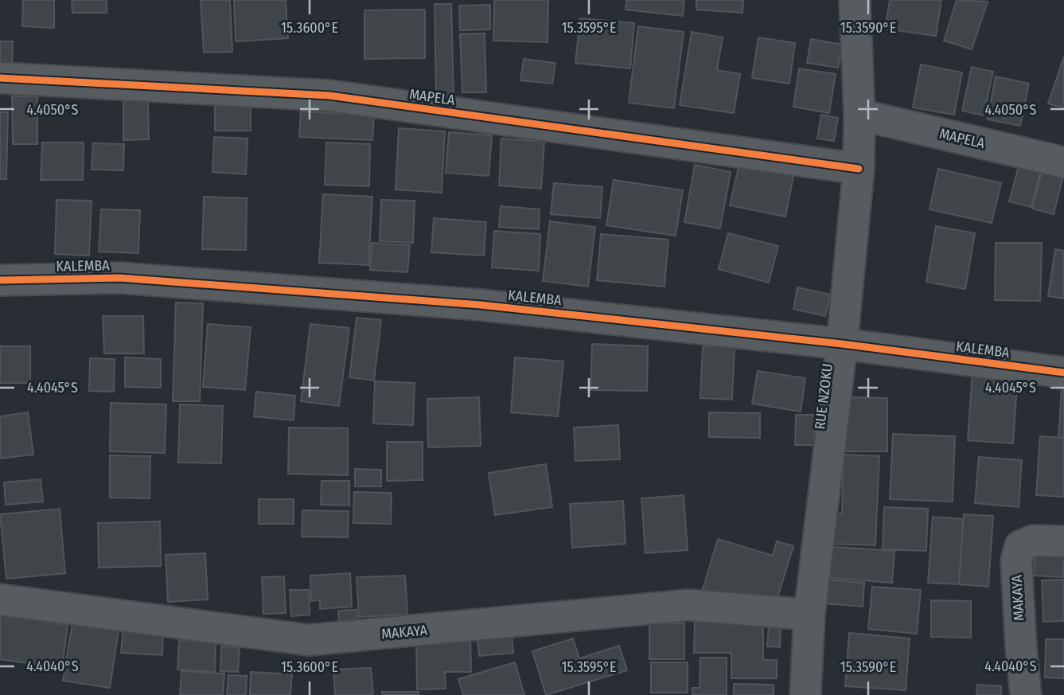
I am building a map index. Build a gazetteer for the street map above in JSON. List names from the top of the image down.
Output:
{
  "streets": {
    "street": [
      "MAPELA",
      "KALEMBA",
      "RUE NZOKU",
      "MAKAYA"
    ]
  },
  "crossings": [
    ["MAPELA", "RUE NZOKU"],
    ["KALEMBA", "RUE NZOKU"],
    ["RUE NZOKU", "MAKAYA"]
  ],
  "coordinates": [
    "15.3600°E",
    "15.3595°E",
    "15.3590°E",
    "4.4050°S",
    "4.4045°S",
    "4.4040°S"
  ]
}
